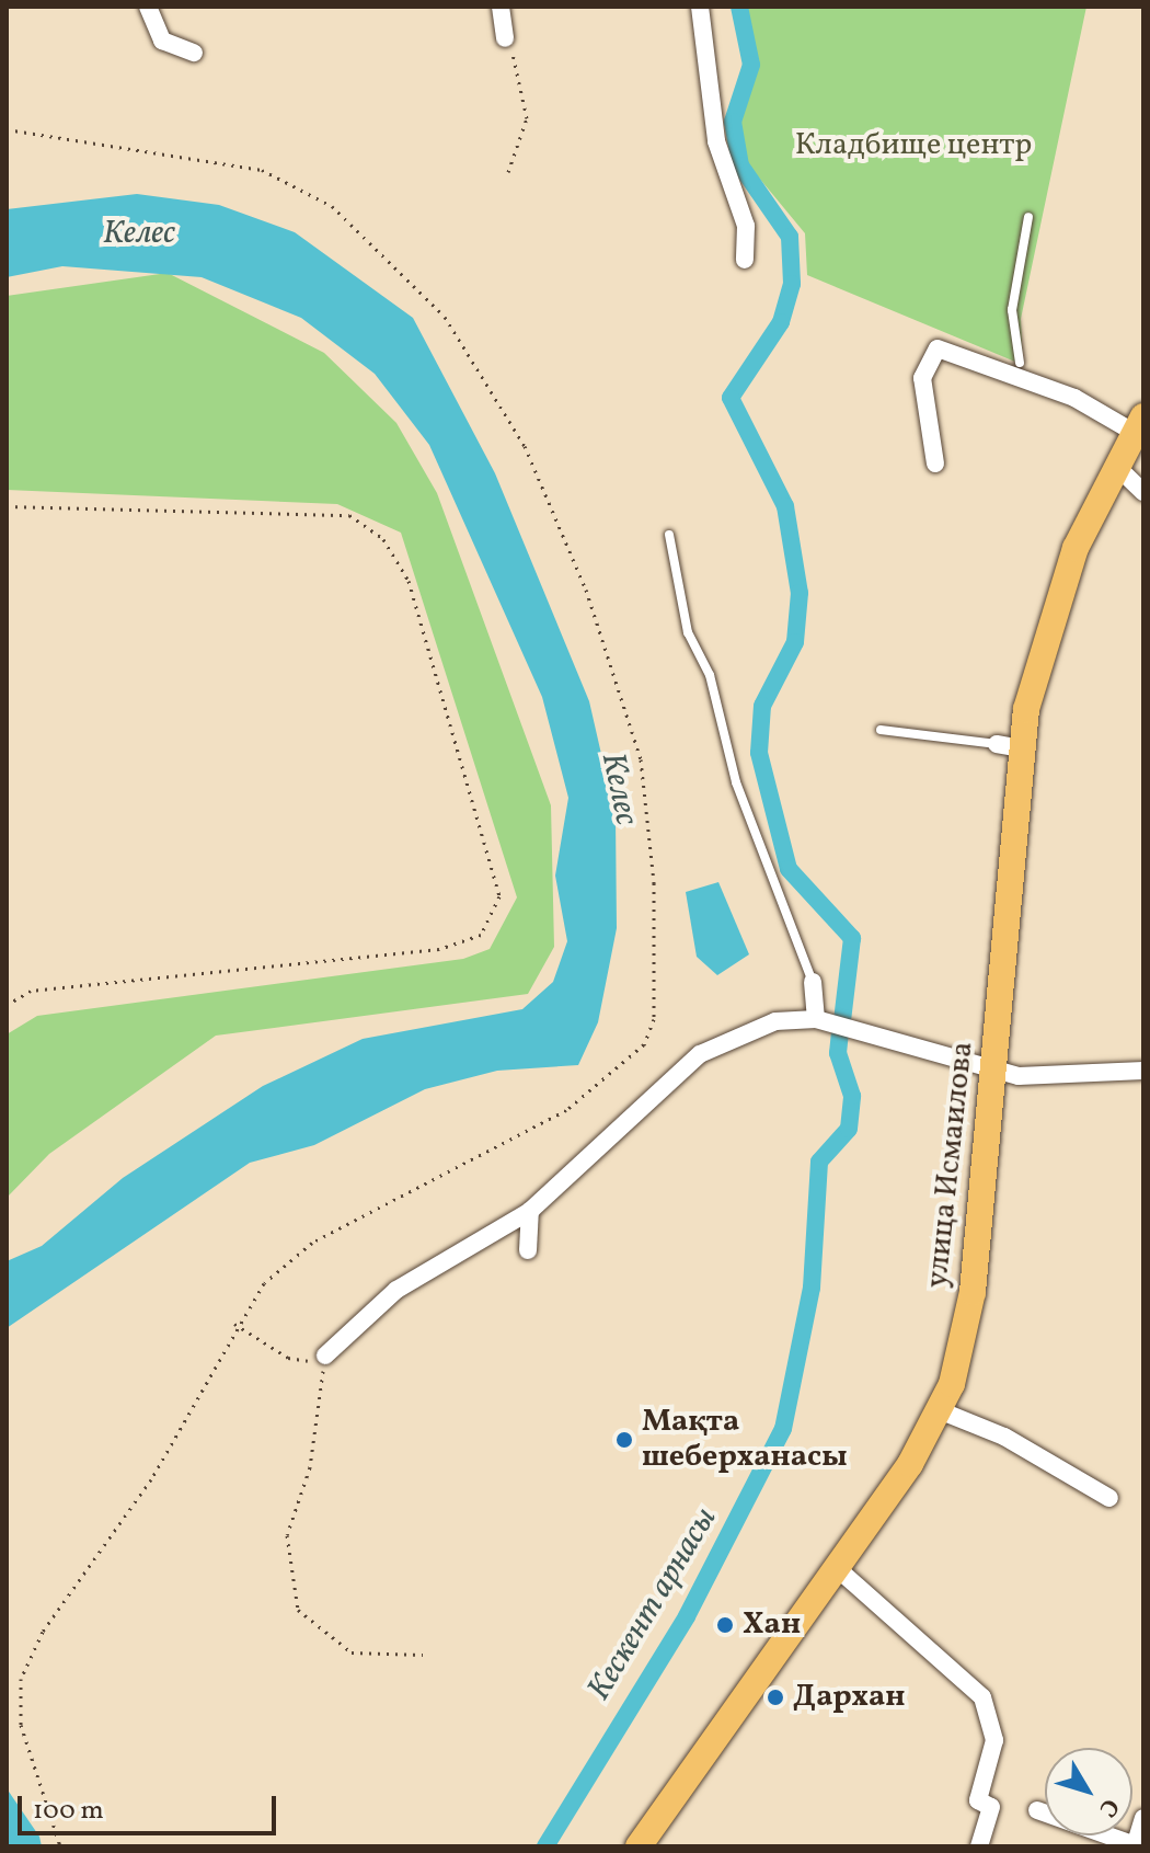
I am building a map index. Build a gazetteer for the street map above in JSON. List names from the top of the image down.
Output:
{
  "streets": {
    "main road": ["улица Исмаилова"]
  },
  "water": ["Келес", "Кескент арнасы"],
  "parks": ["Кладбище центр"],
  "places": ["Мақта шеберханасы", "Хан", "Дархан"],
  "scale_bar": "100 m",
  "north": "bottom right"
}
